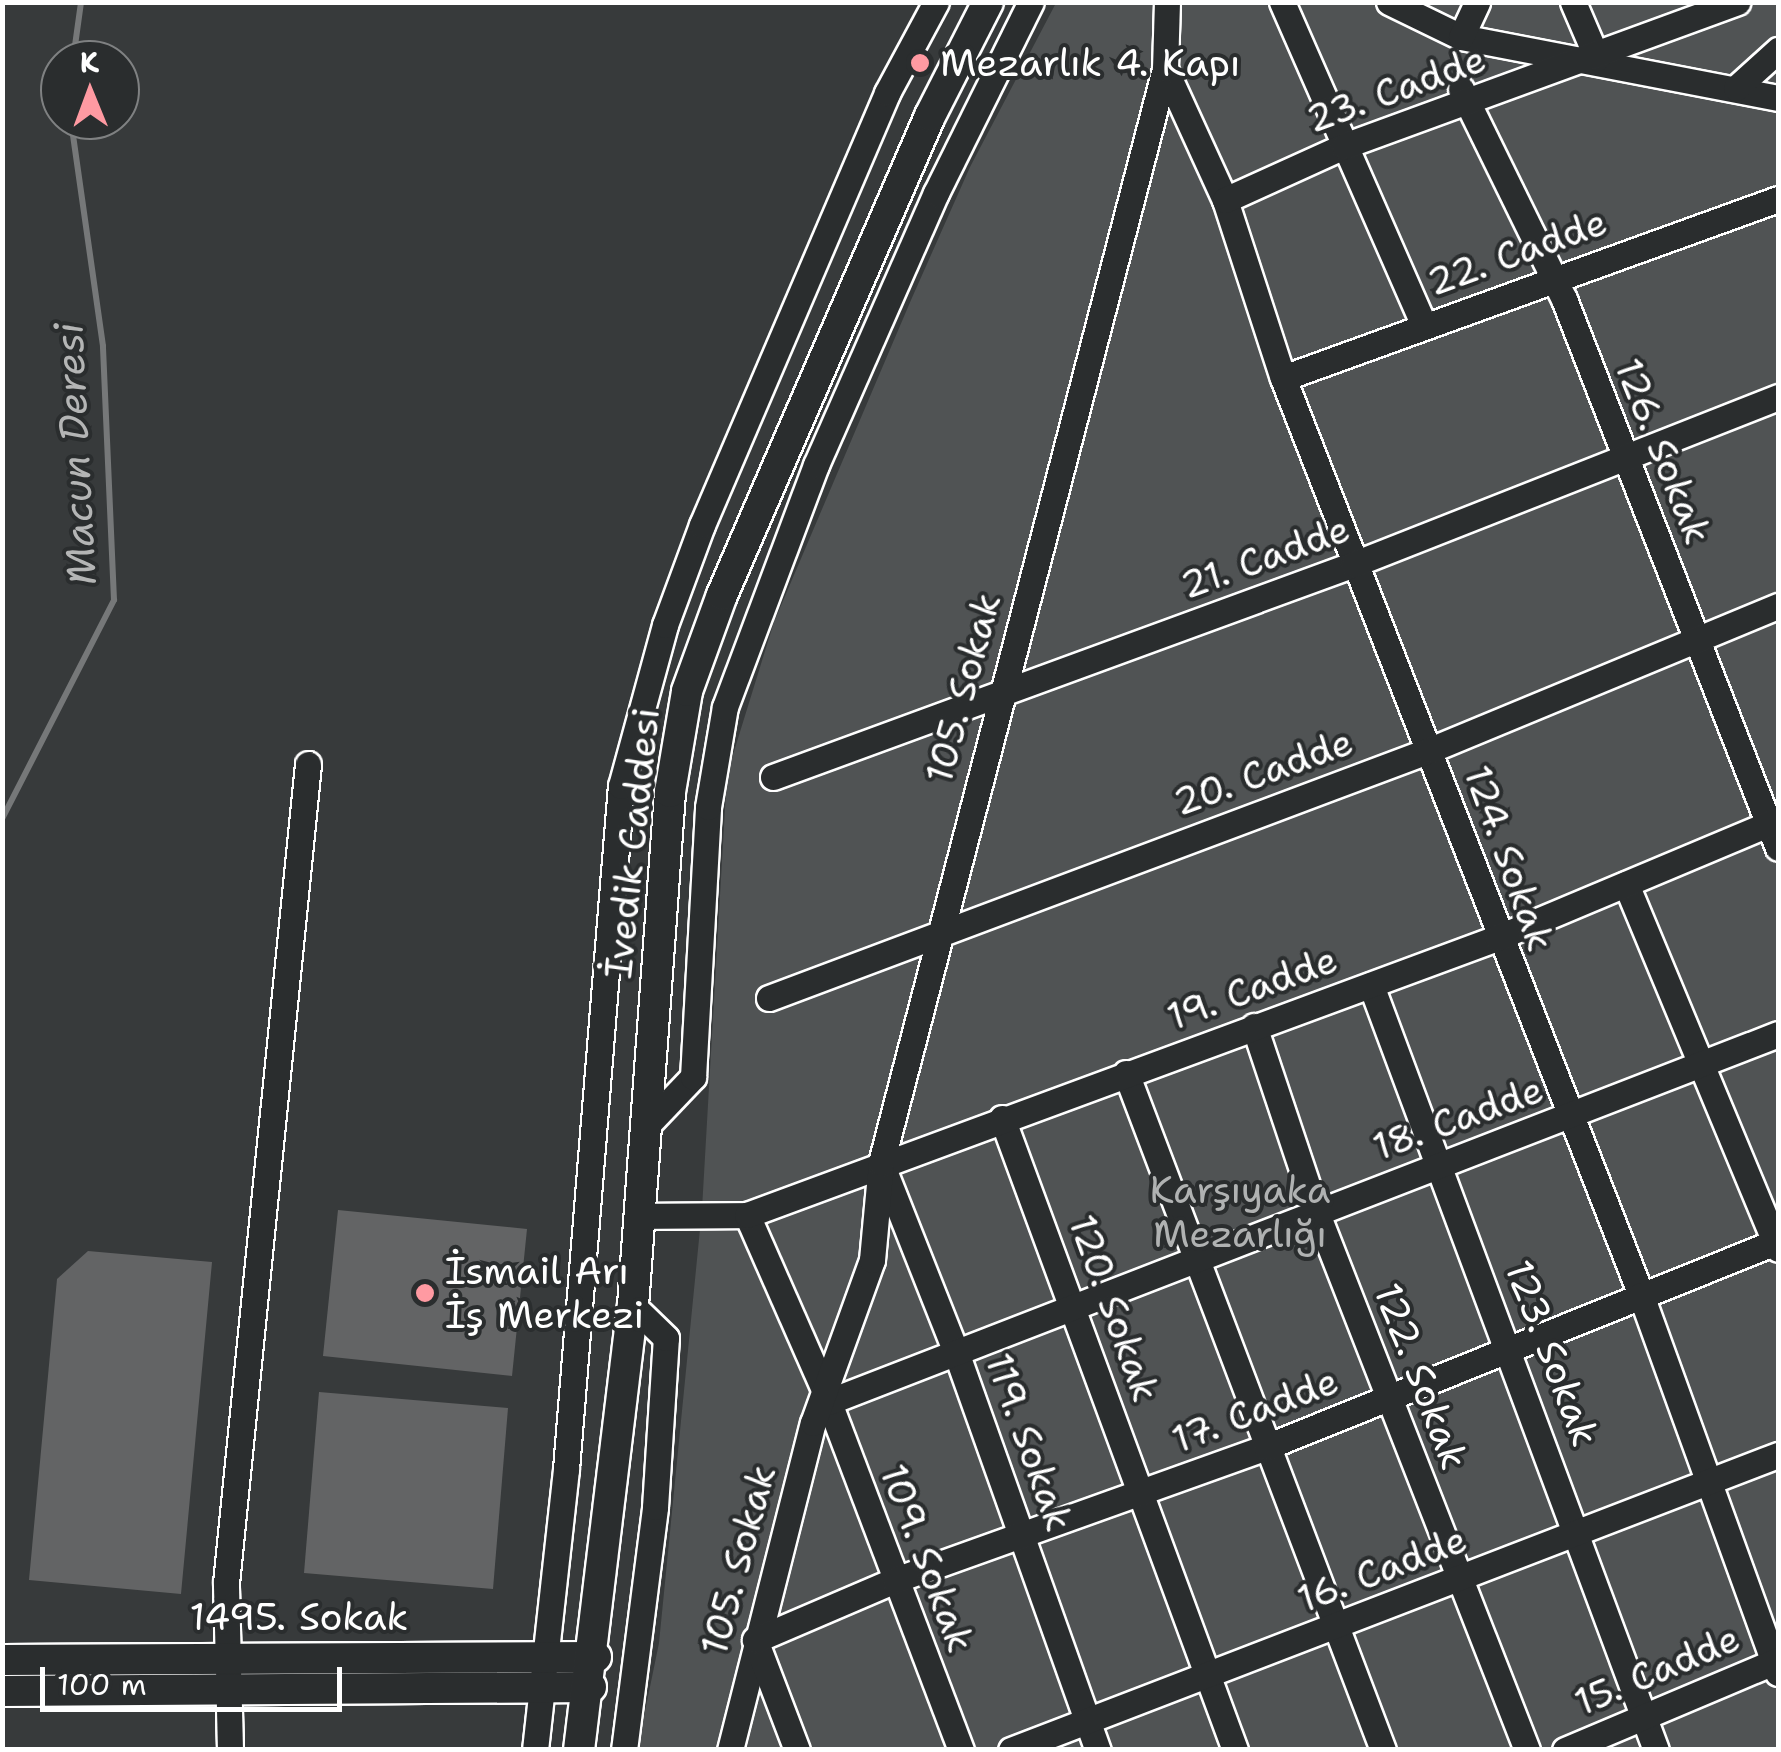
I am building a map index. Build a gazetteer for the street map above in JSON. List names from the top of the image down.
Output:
{
  "streets": {
    "main road": ["İvedik Caddesi", "1495. Sokak"],
    "street": [
      "23. Cadde",
      "22. Cadde",
      "126. Sokak",
      "21. Cadde",
      "105. Sokak",
      "20. Cadde",
      "124. Sokak",
      "19. Cadde",
      "18. Cadde",
      "120. Sokak",
      "123. Sokak",
      "122. Sokak",
      "17. Cadde",
      "119. Sokak",
      "109. Sokak",
      "16. Cadde",
      "15. Cadde"
    ]
  },
  "crossings": [
    ["23. Cadde", "126. Sokak"],
    ["23. Cadde", "124. Sokak"],
    ["22. Cadde", "126. Sokak"],
    ["22. Cadde", "124. Sokak"],
    ["126. Sokak", "21. Cadde"],
    ["126. Sokak", "20. Cadde"],
    ["126. Sokak", "19. Cadde"],
    ["21. Cadde", "105. Sokak"],
    ["21. Cadde", "124. Sokak"],
    ["105. Sokak", "20. Cadde"],
    ["105. Sokak", "124. Sokak"],
    ["105. Sokak", "19. Cadde"],
    ["105. Sokak", "18. Cadde"],
    ["105. Sokak", "17. Cadde"],
    ["105. Sokak", "119. Sokak"],
    ["105. Sokak", "109. Sokak"],
    ["20. Cadde", "124. Sokak"],
    ["İvedik Caddesi", "1495. Sokak"],
    ["124. Sokak", "19. Cadde"],
    ["124. Sokak", "18. Cadde"],
    ["124. Sokak", "17. Cadde"],
    ["124. Sokak", "16. Cadde"],
    ["124. Sokak", "15. Cadde"],
    ["19. Cadde", "120. Sokak"],
    ["19. Cadde", "123. Sokak"],
    ["19. Cadde", "122. Sokak"],
    ["19. Cadde", "119. Sokak"],
    ["18. Cadde", "120. Sokak"],
    ["18. Cadde", "123. Sokak"],
    ["18. Cadde", "122. Sokak"],
    ["18. Cadde", "119. Sokak"],
    ["18. Cadde", "109. Sokak"],
    ["120. Sokak", "17. Cadde"],
    ["120. Sokak", "16. Cadde"],
    ["123. Sokak", "17. Cadde"],
    ["123. Sokak", "16. Cadde"],
    ["123. Sokak", "15. Cadde"],
    ["122. Sokak", "17. Cadde"],
    ["122. Sokak", "16. Cadde"],
    ["17. Cadde", "119. Sokak"],
    ["17. Cadde", "109. Sokak"],
    ["119. Sokak", "16. Cadde"]
  ],
  "water": ["Macun Deresi"],
  "parks": ["Karşıyaka Mezarlığı"],
  "places": ["Mezarlık 4. Kapı", "İsmail Arı İş Merkezi"],
  "scale_bar": "100 m",
  "north": "top"
}
